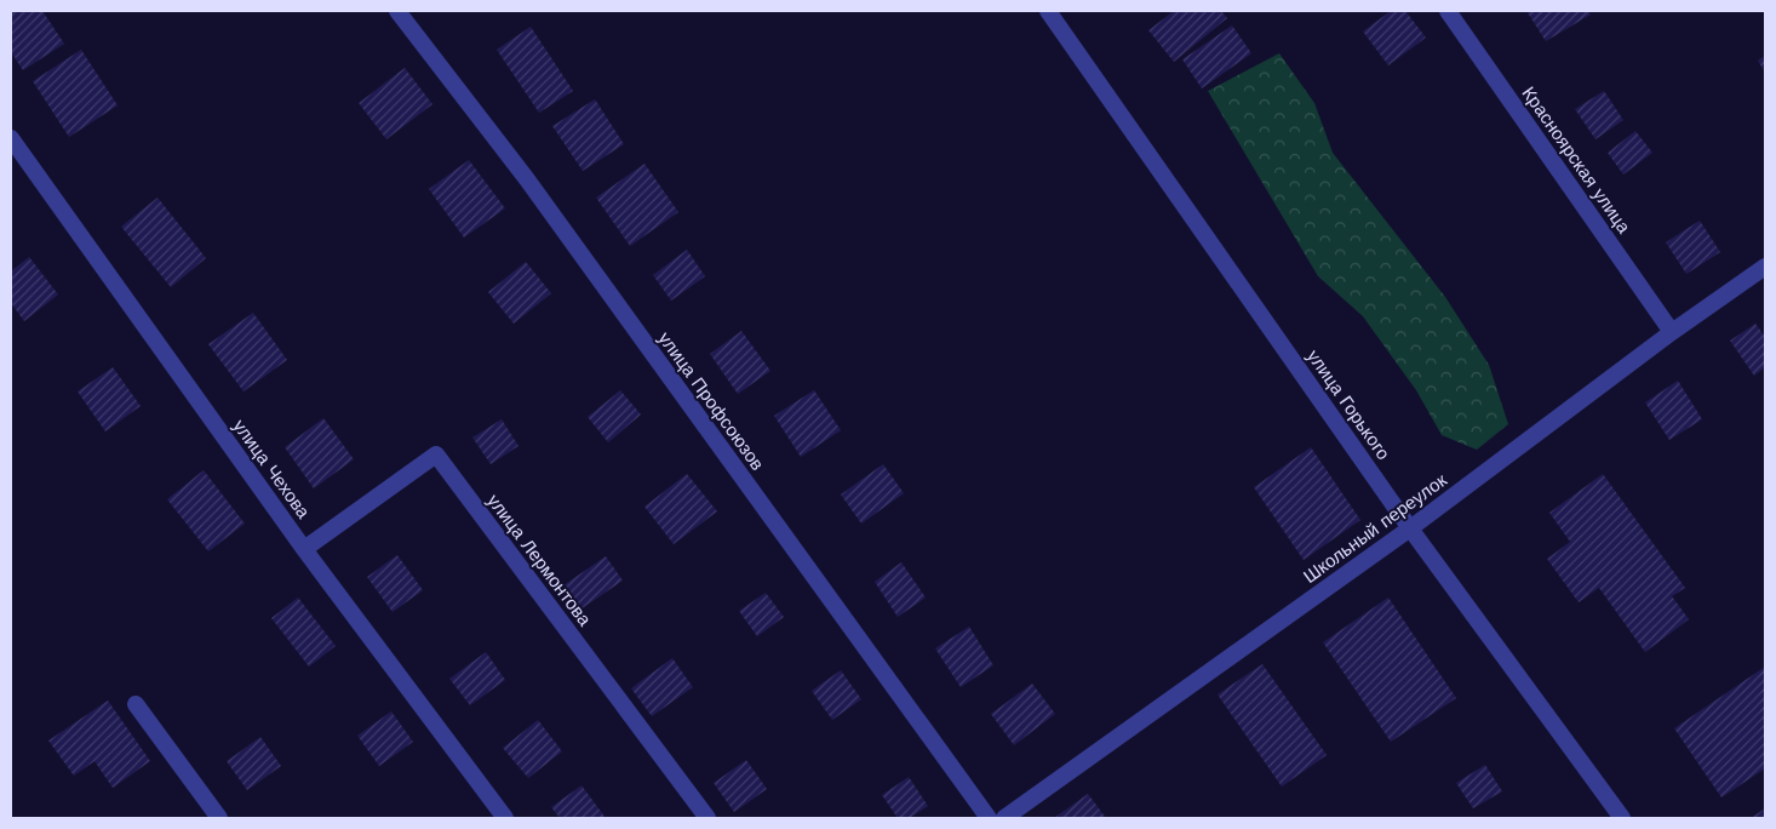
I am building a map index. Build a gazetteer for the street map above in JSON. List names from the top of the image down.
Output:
{
  "streets": {
    "street": [
      "Красноярская улица",
      "улица Профсоюзов",
      "улица Горького",
      "улица Чехова",
      "Школьный переулок",
      "улица Лермонтова"
    ]
  },
  "crossings": [
    ["Красноярская улица", "Школьный переулок"],
    ["улица Горького", "Школьный переулок"],
    ["улица Чехова", "улица Лермонтова"]
  ]
}
